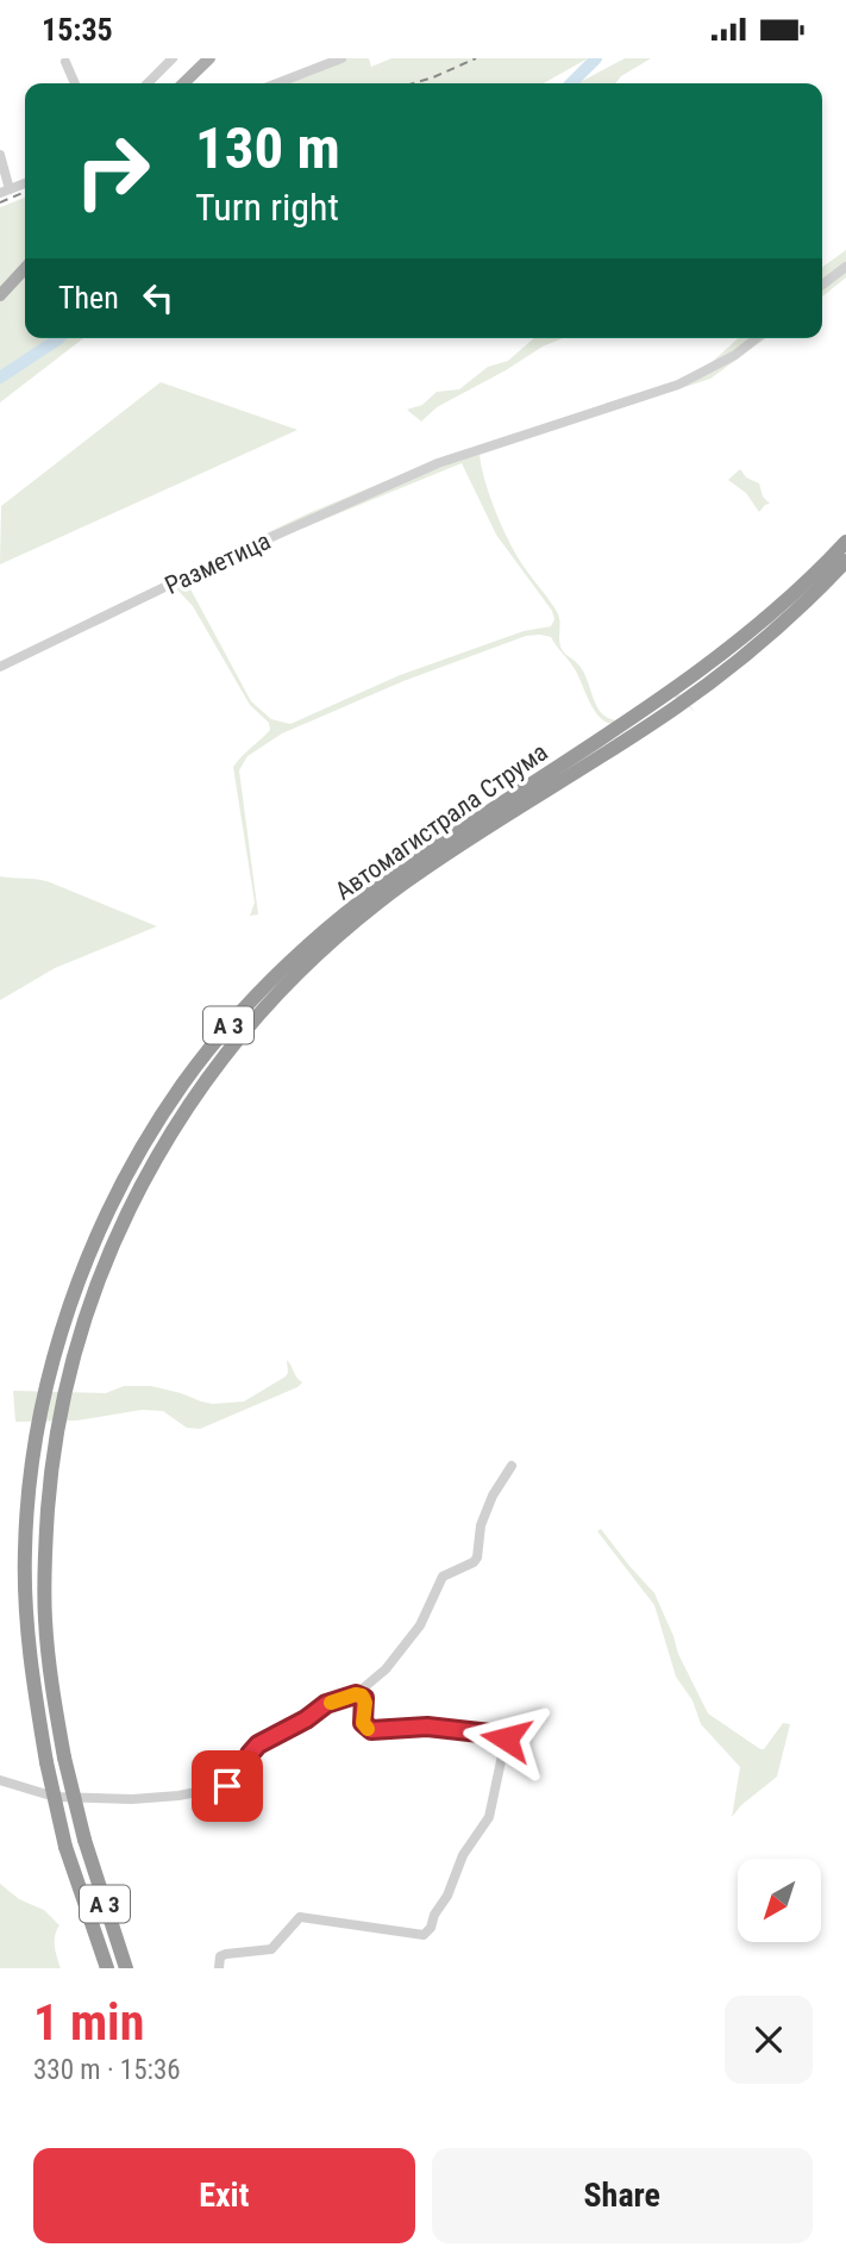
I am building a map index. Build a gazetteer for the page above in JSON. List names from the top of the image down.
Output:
{
  "streets": {
    "highway": ["Автомагистрала Струма", "A 3"],
    "street": ["Разметица"]
  },
  "north": "bottom left",
  "page": {
    "status": "15:35",
    "turn": ["130 m", "Turn right"],
    "then": "Then",
    "heading": ["1 min", "330 m · 15:36"],
    "buttons": ["Exit", "Share"]
  }
}
